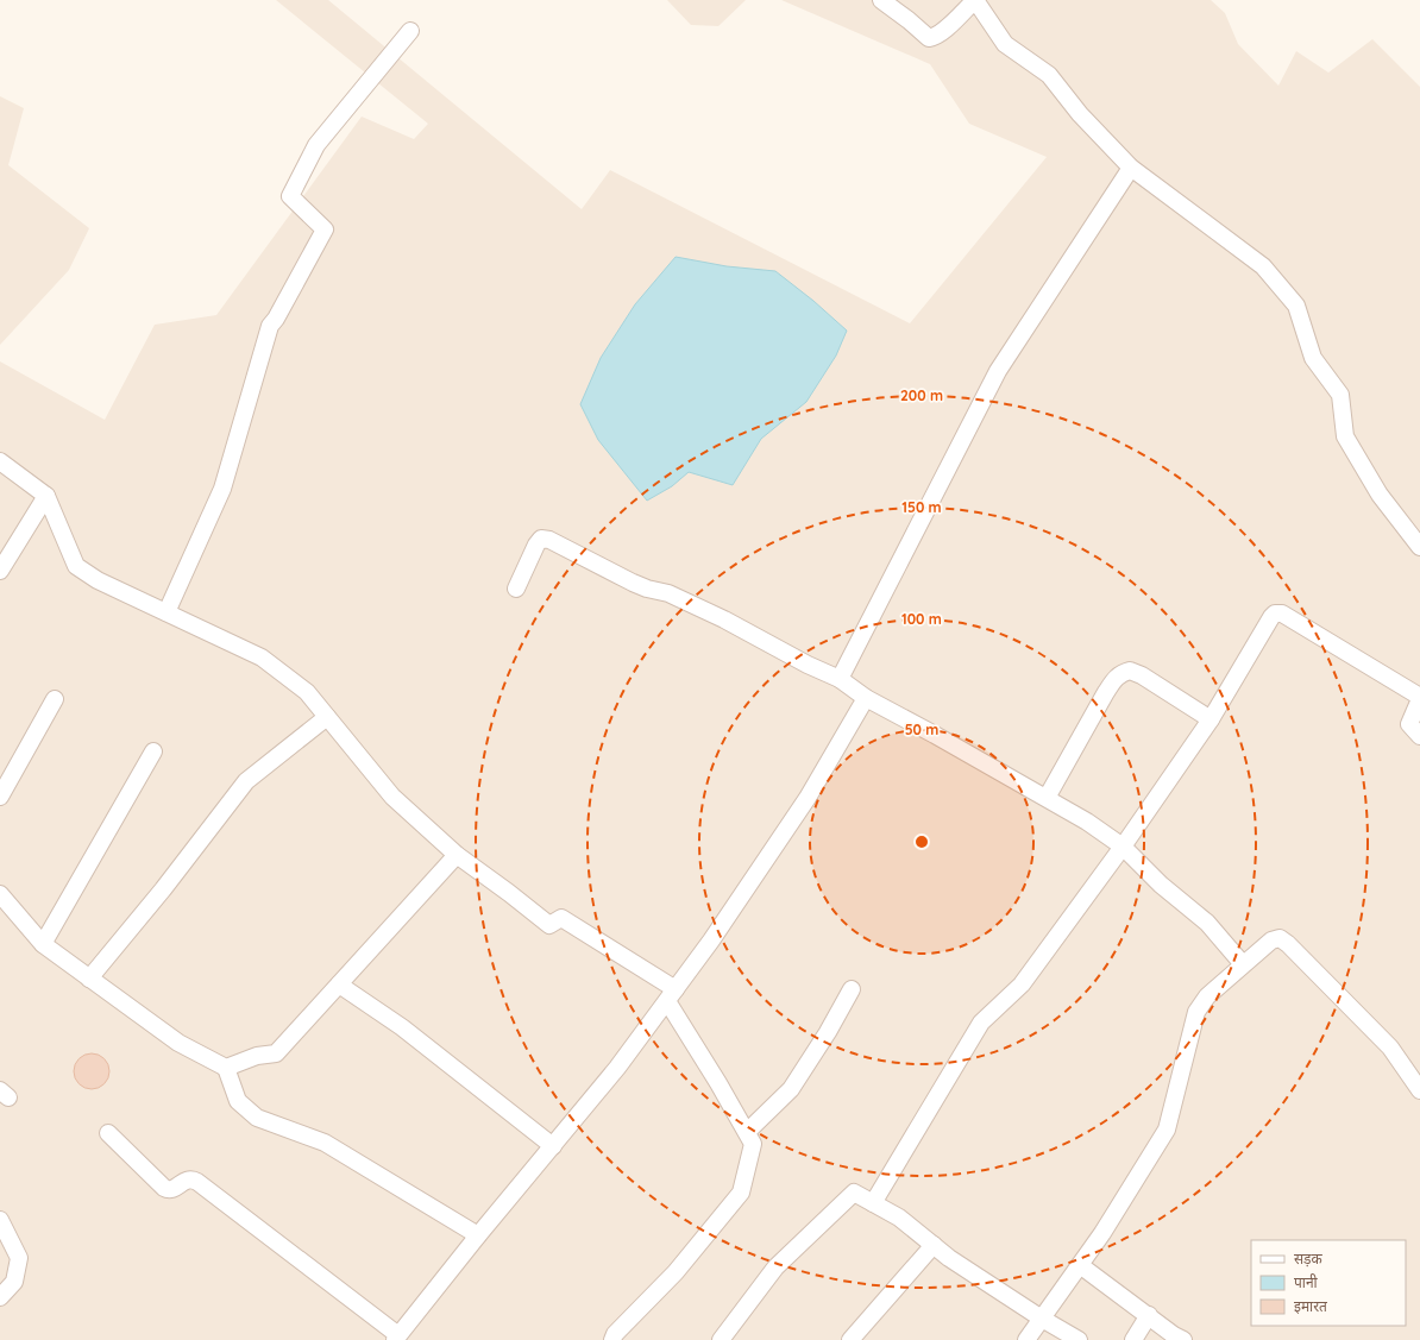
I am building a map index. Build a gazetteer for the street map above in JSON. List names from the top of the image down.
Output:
{
  "legend": ["सड़क", "पानी", "इमारत"],
  "rings": [
    "200 m",
    "150 m",
    "100 m",
    "50 m"
  ]
}
